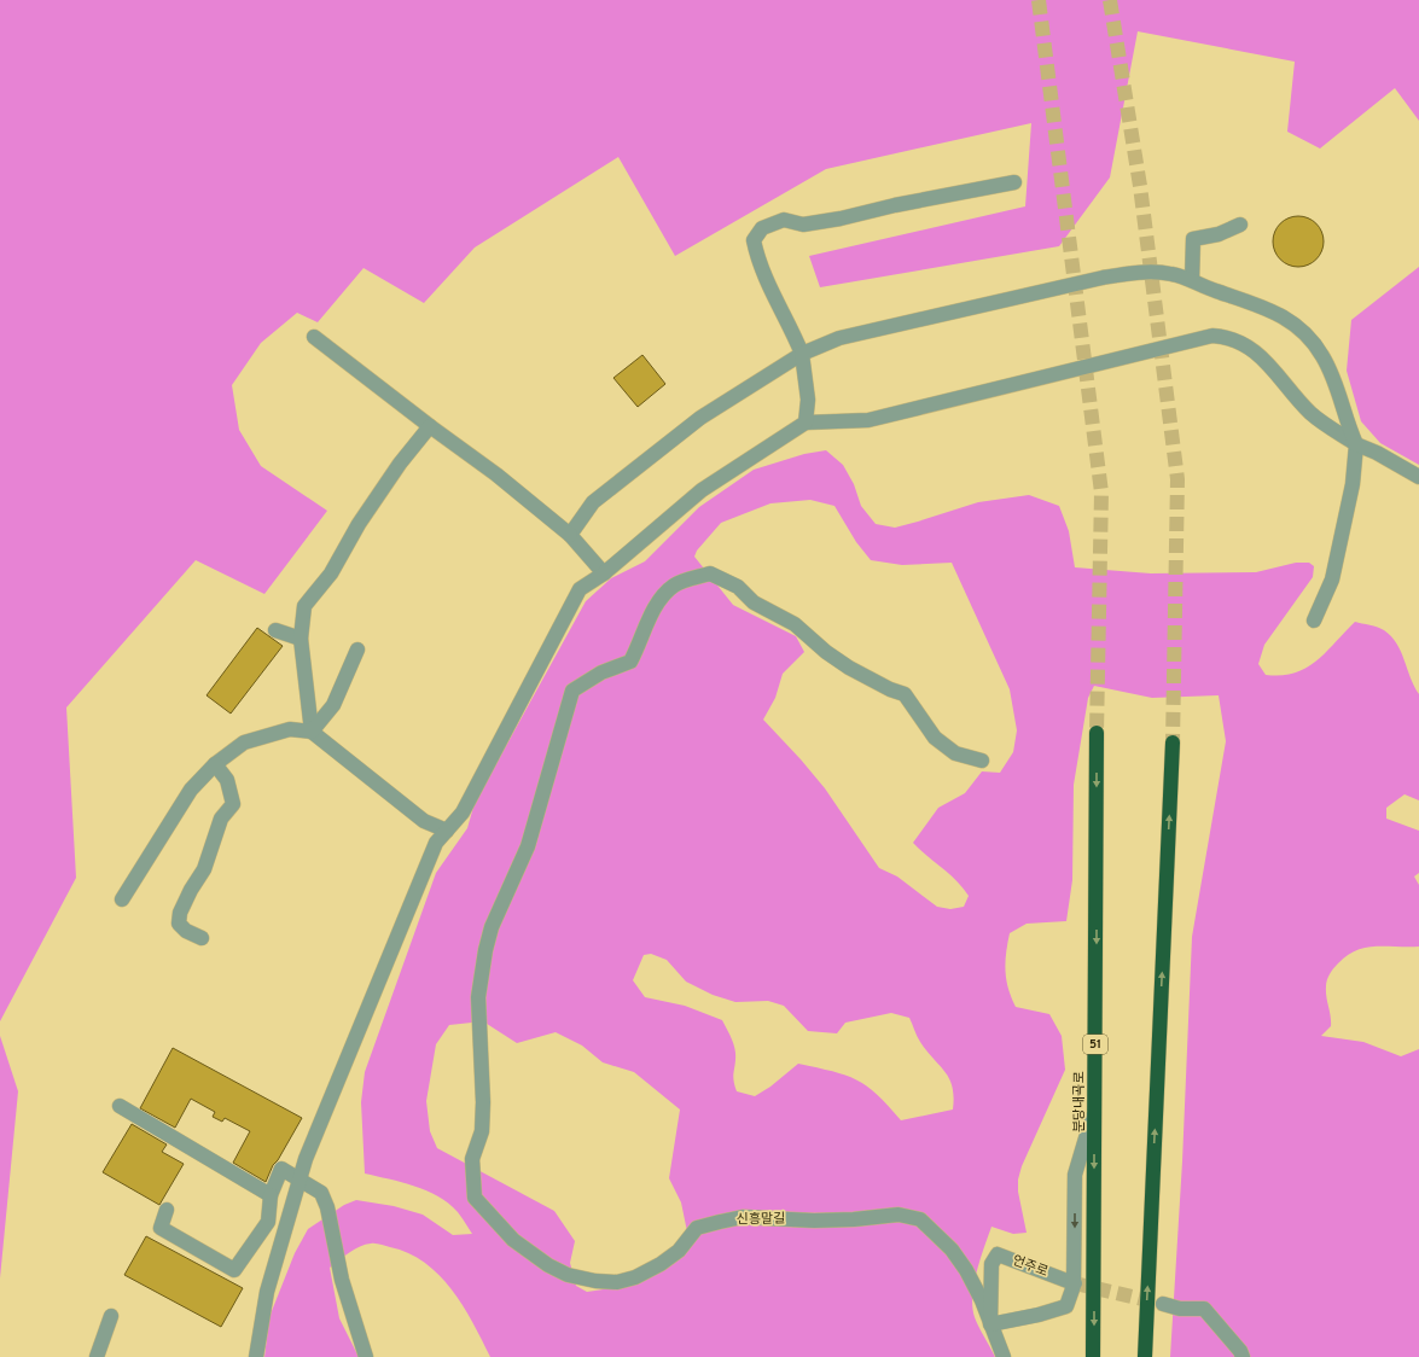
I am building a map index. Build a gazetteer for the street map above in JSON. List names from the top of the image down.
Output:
{
  "streets": {
    "highway": ["51", "분당내곡로"],
    "street": ["신흥말길", "언주로"]
  },
  "crossings": [
    ["신흥말길", "언주로"]
  ]
}
